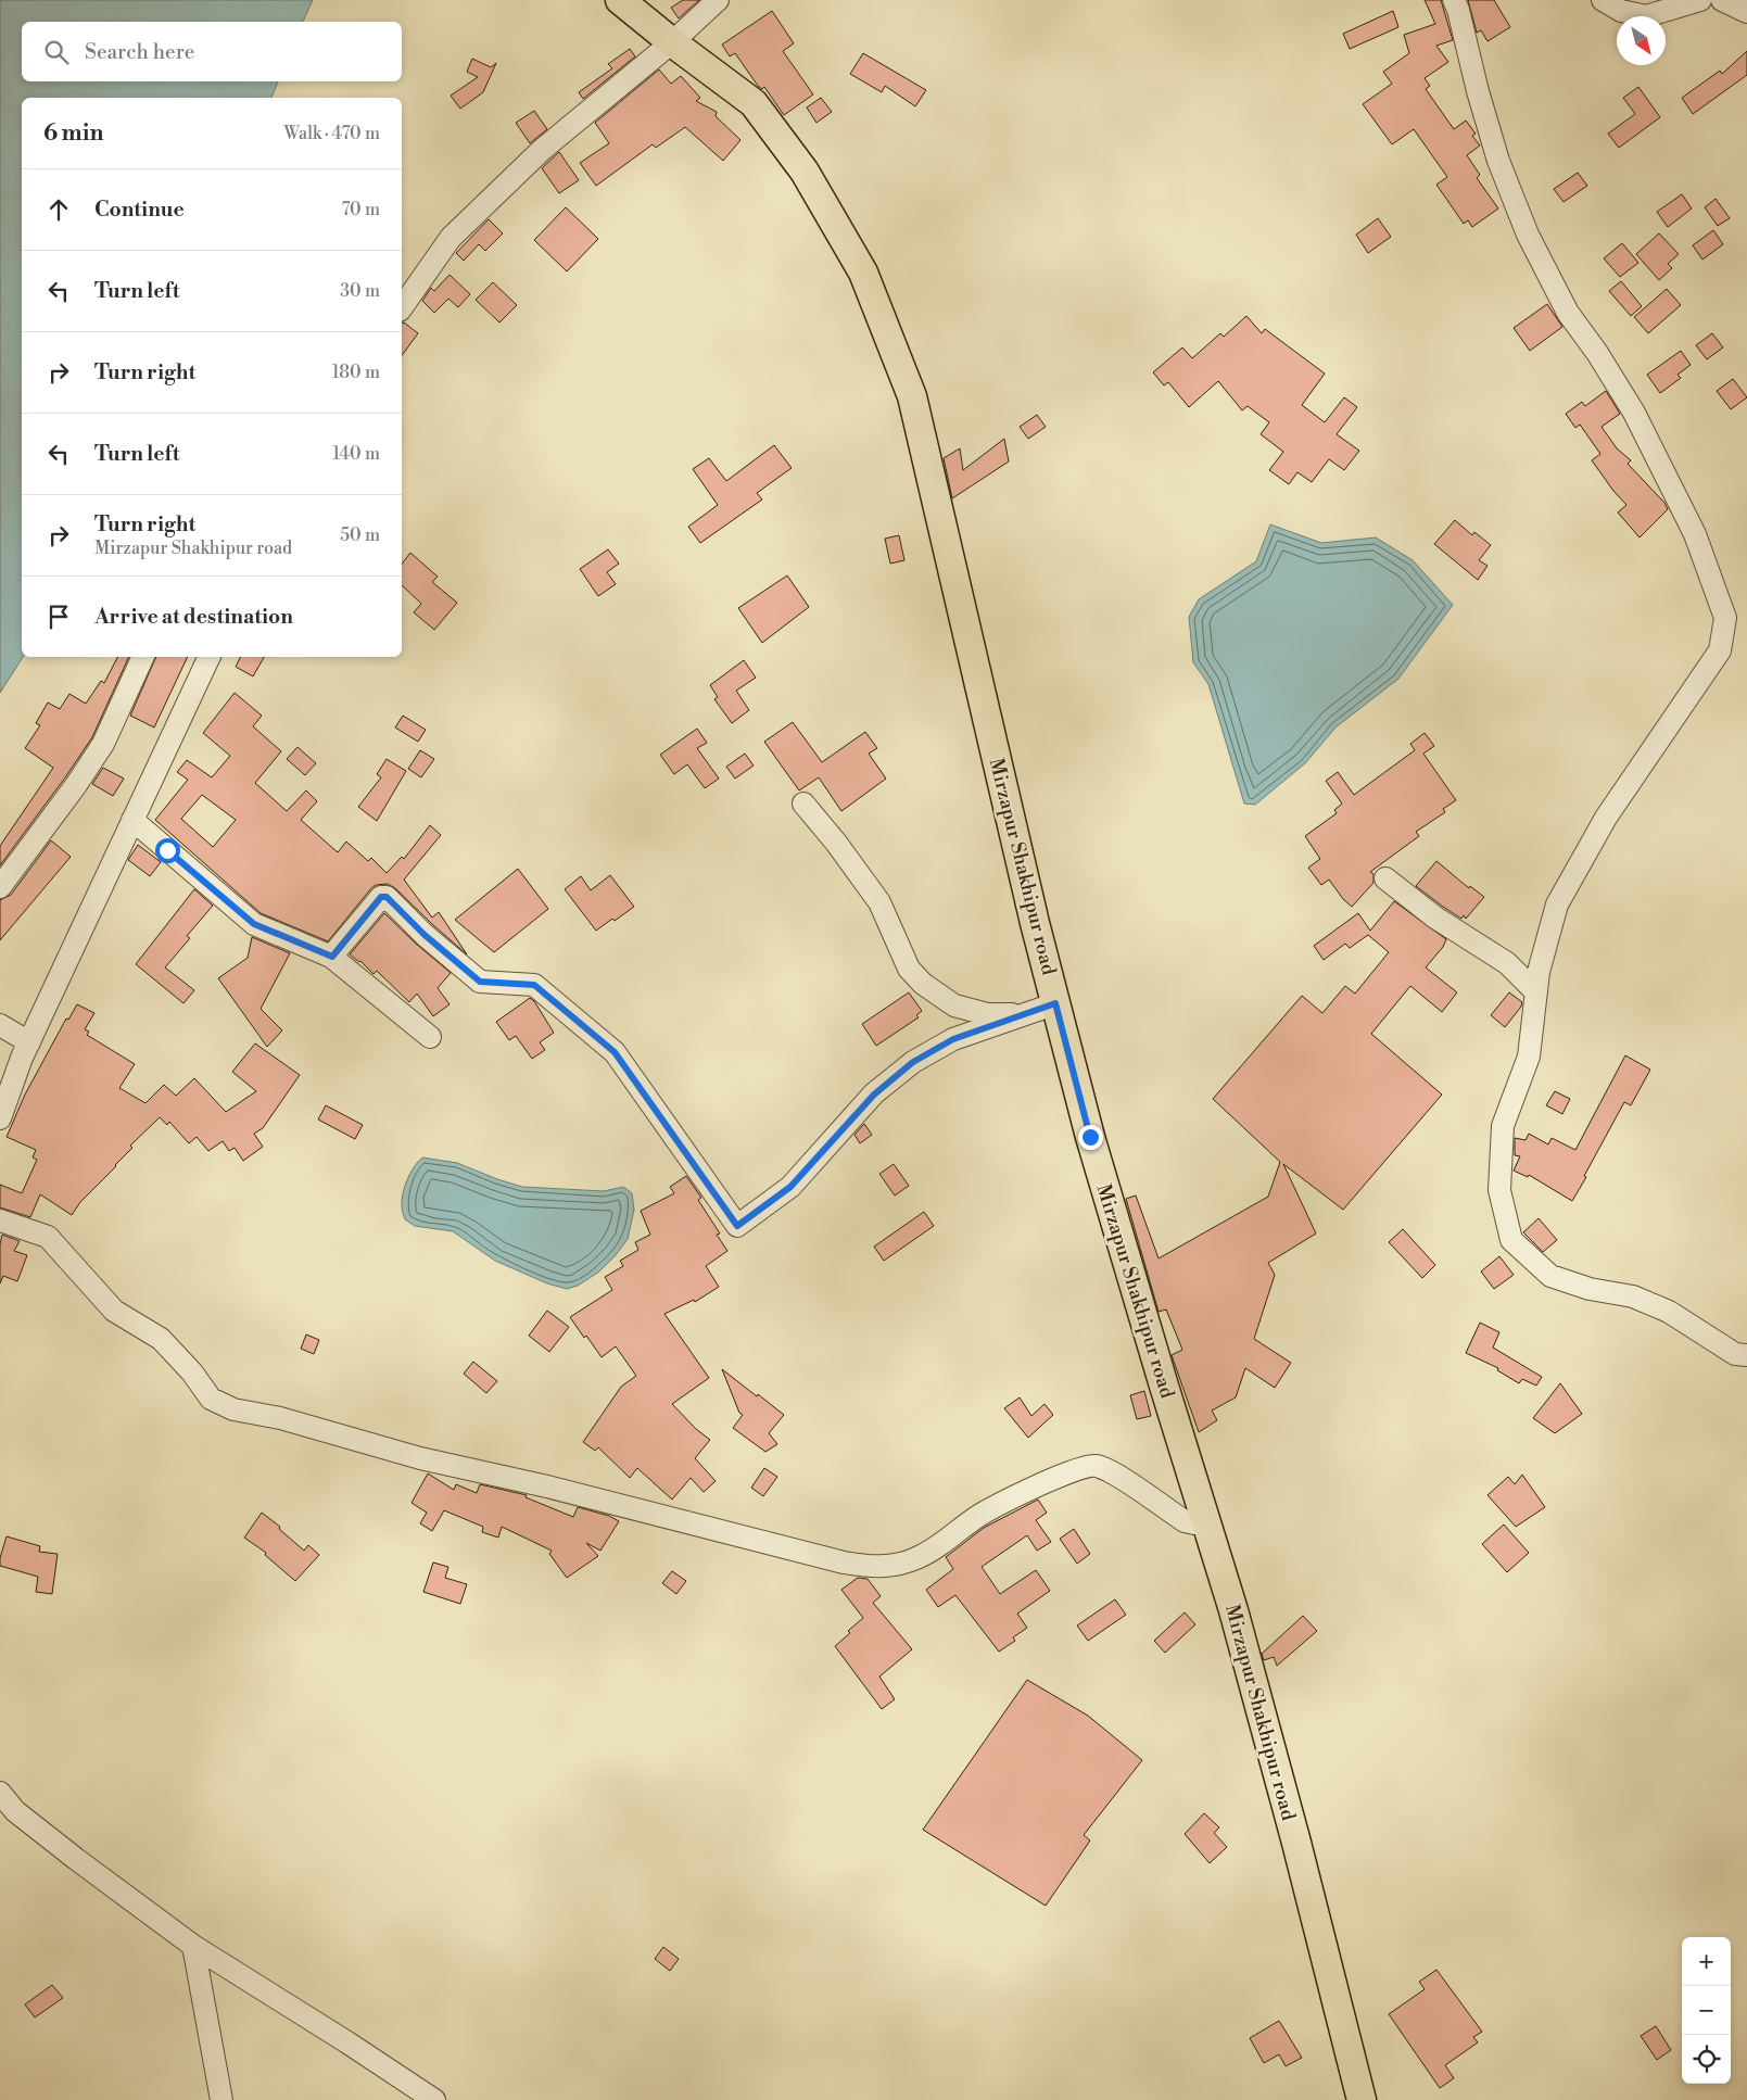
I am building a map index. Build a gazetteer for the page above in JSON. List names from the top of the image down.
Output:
{
  "streets": {
    "main road": ["Mirzapur Shakhipur road"]
  },
  "north": "bottom right",
  "page": {
    "search": "Search here",
    "heading": ["6 min", "Walk · 470 m"],
    "list": [
      ["Continue", "70 m"],
      ["Turn left", "30 m"],
      ["Turn right", "180 m"],
      ["Turn left", "140 m"],
      ["Turn right", "Mirzapur Shakhipur road", "50 m"],
      "Arrive at destination"
    ],
    "map_buttons": ["+", "−"]
  }
}
